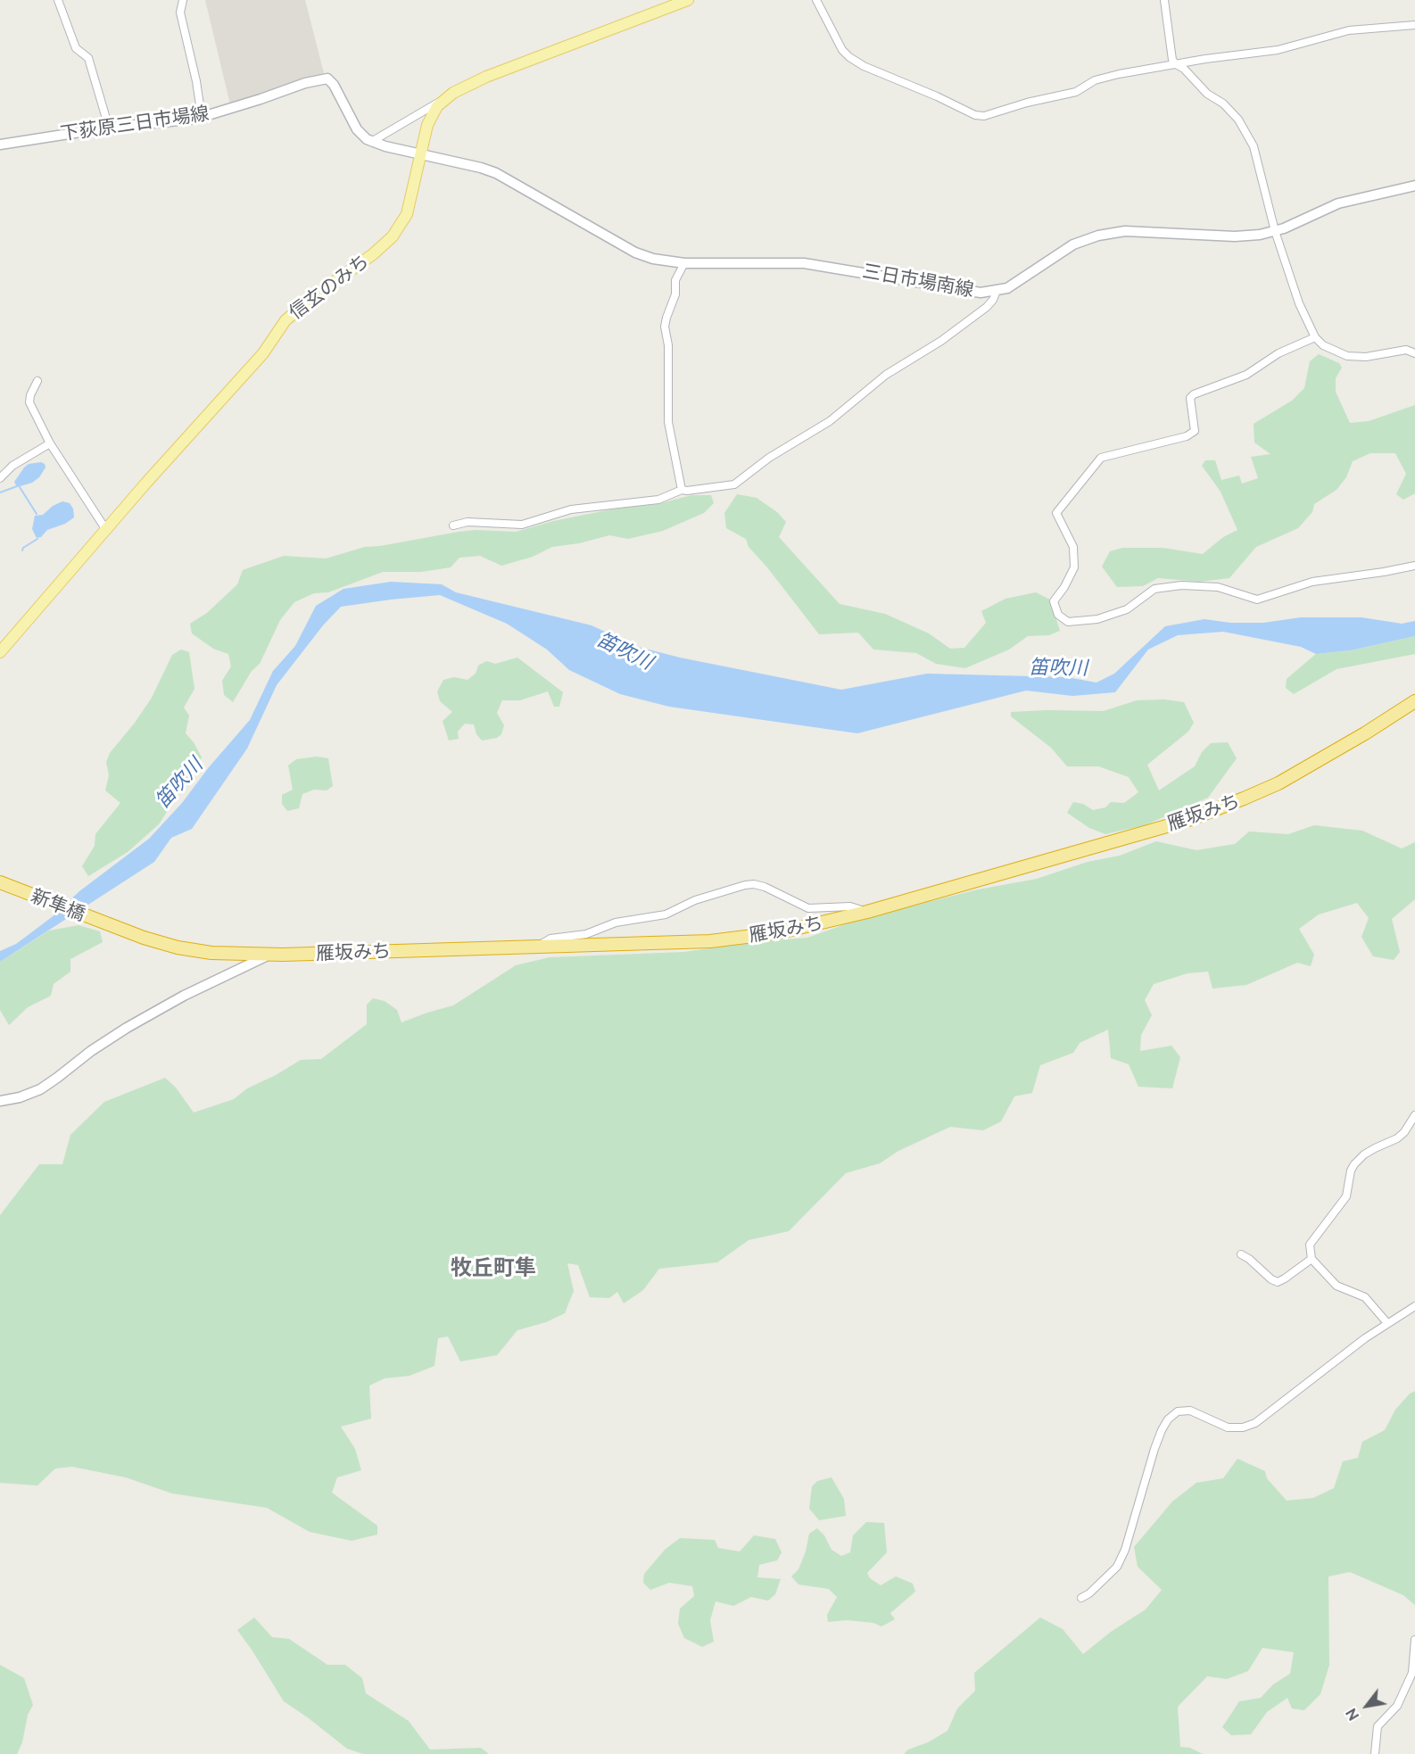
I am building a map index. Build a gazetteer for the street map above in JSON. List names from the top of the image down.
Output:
{
  "streets": {
    "highway": ["雁坂みち", "新隼橋"],
    "main road": ["下荻原三日市場線", "三日市場南線", "信玄のみち"]
  },
  "crossings": [
    ["三日市場南線", "信玄のみち"],
    ["雁坂みち", "新隼橋"]
  ],
  "districts": ["牧丘町隼"],
  "water": ["笛吹川"],
  "north": "bottom left"
}
